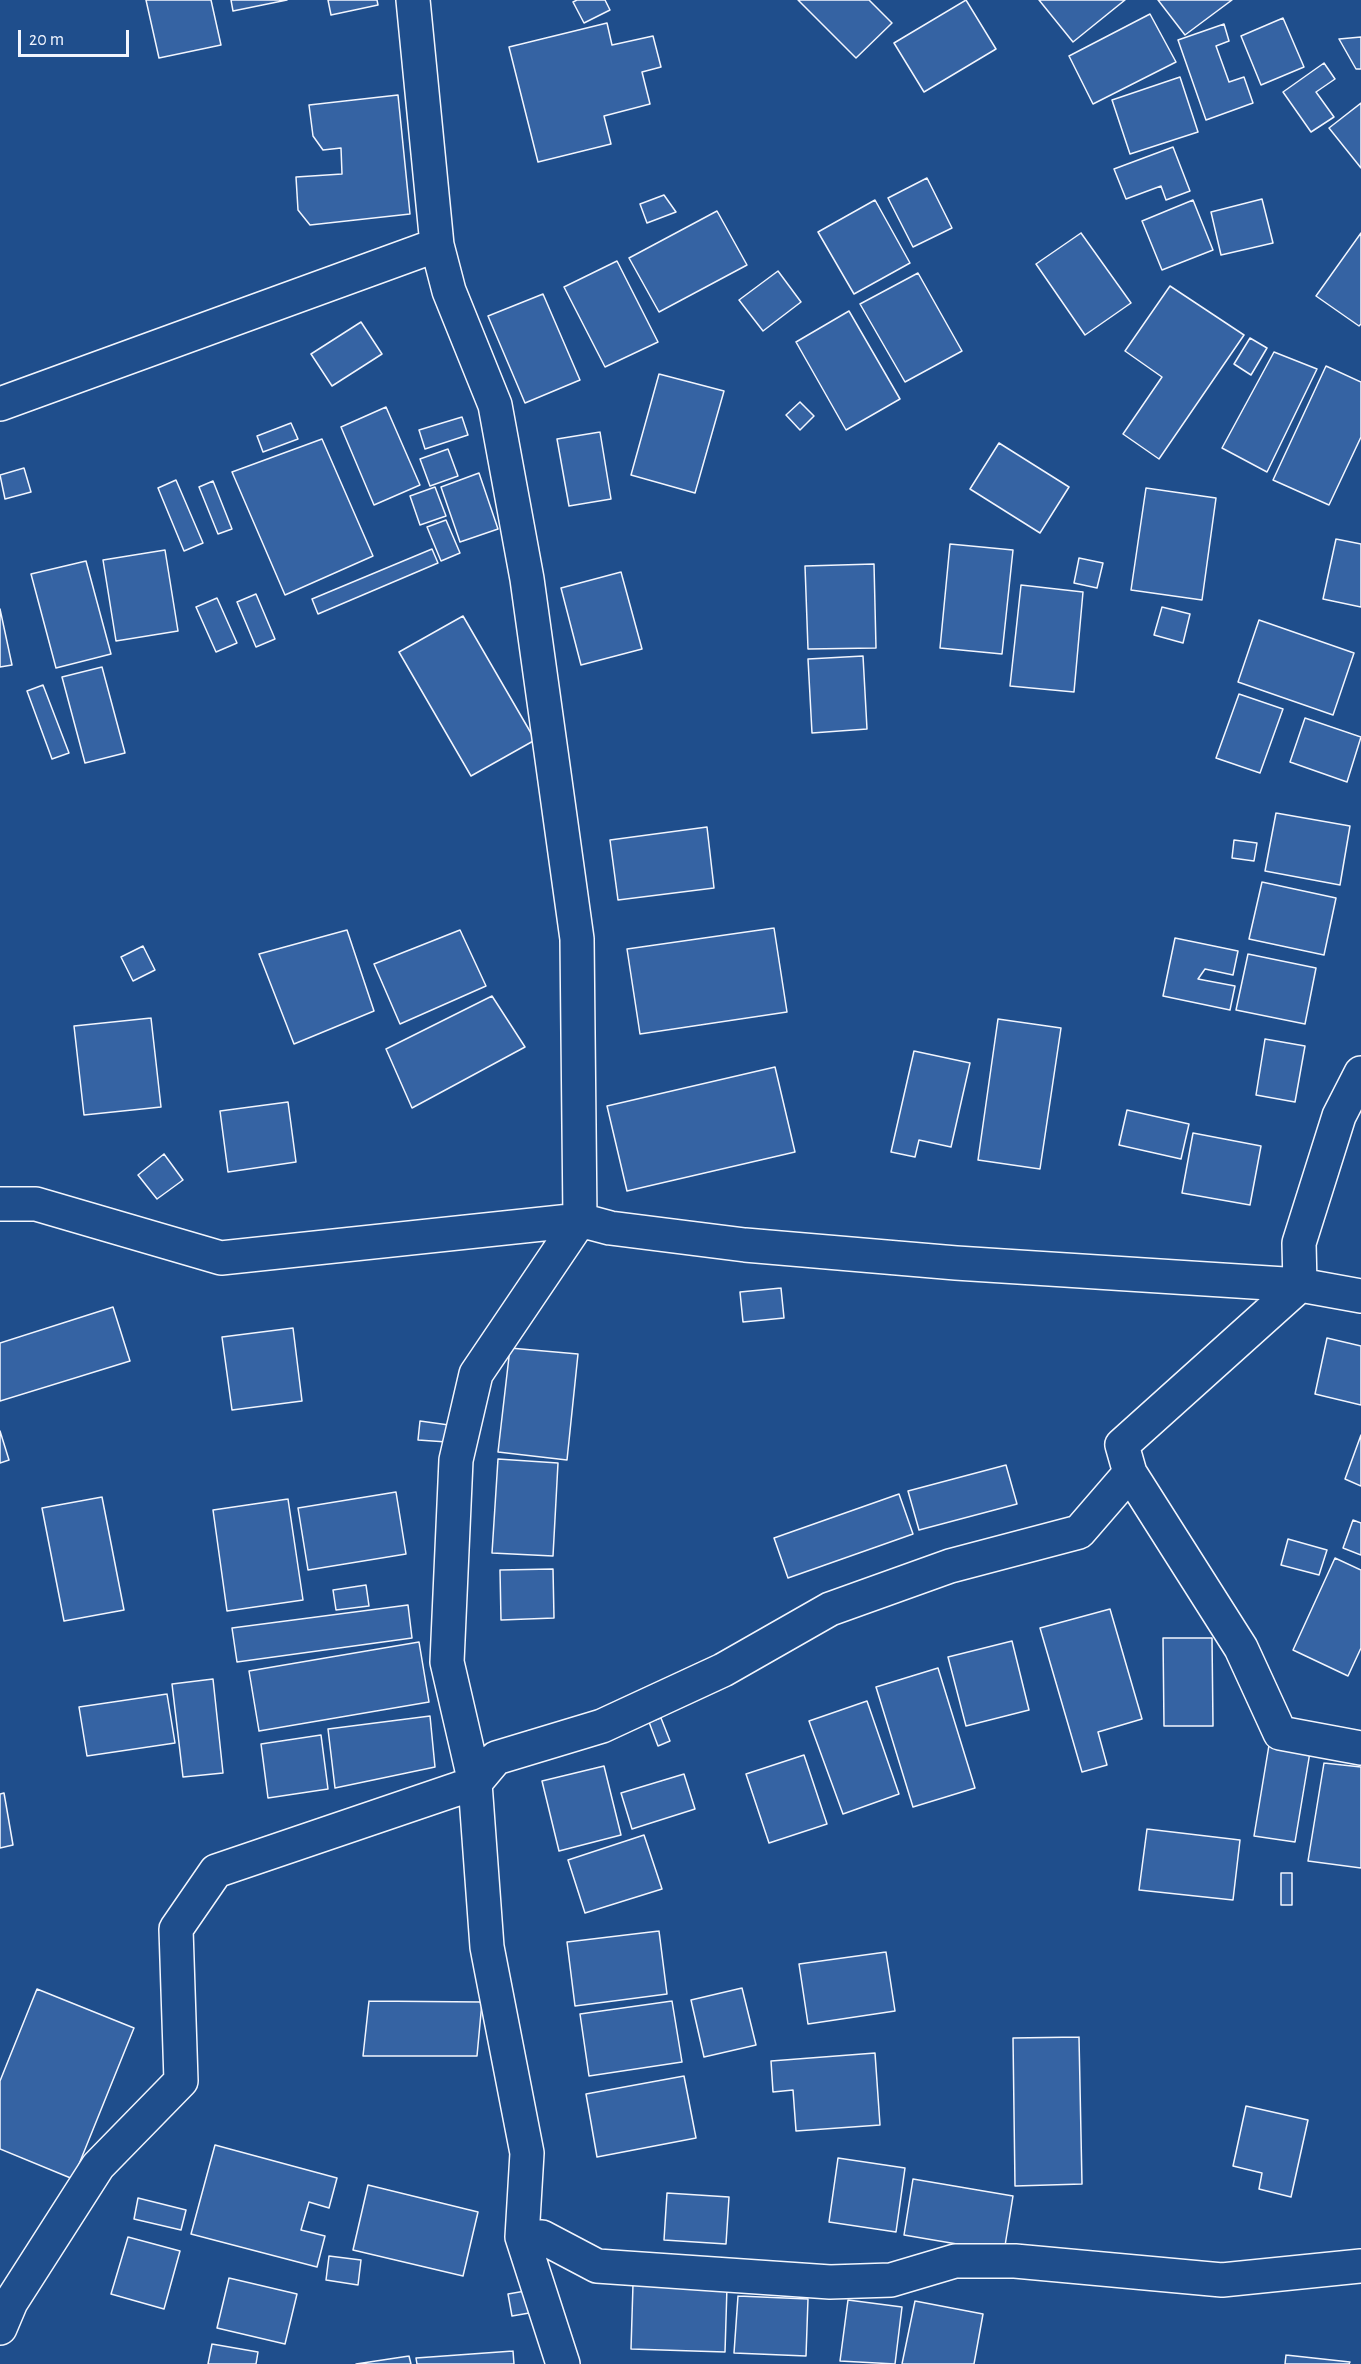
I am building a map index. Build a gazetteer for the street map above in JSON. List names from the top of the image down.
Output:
{
  "scale_bar": "20 m"
}
